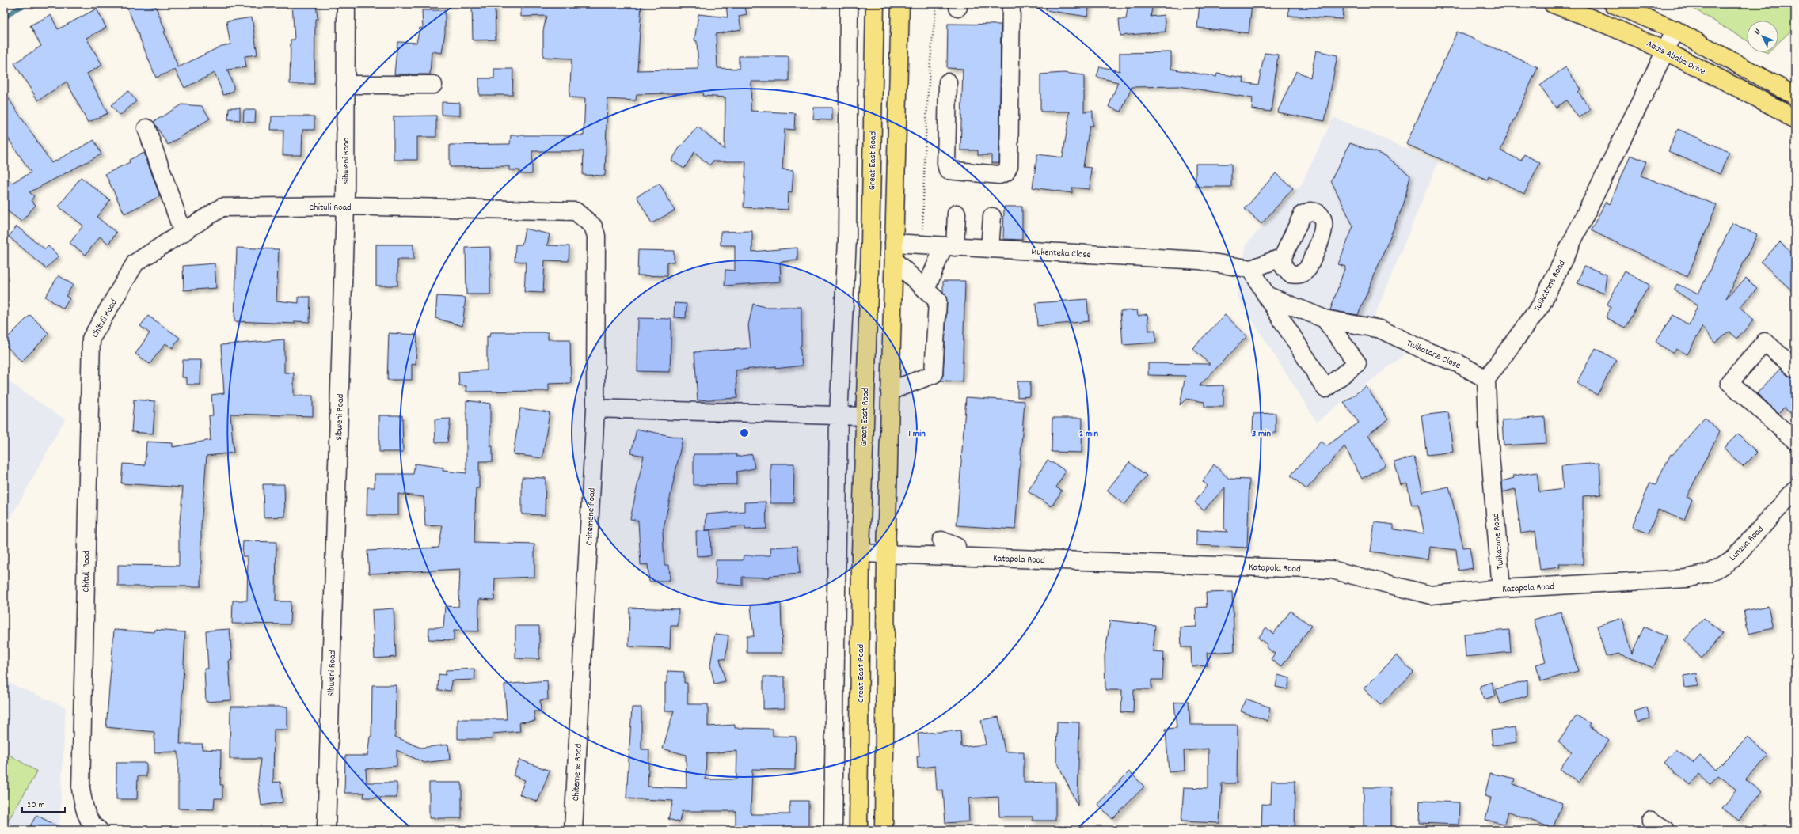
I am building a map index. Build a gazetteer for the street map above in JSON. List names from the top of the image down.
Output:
{
  "streets": {
    "main road": ["Addis Ababa Drive", "Great East Road"],
    "street": [
      "Sibweni Road",
      "Chituli Road",
      "Mukenteka Close",
      "Twikatane Road",
      "Twikatane Close",
      "Chitemene Road",
      "Lunzua Road",
      "Katapola Road"
    ]
  },
  "crossings": [
    ["Addis Ababa Drive", "Twikatane Road"],
    ["Sibweni Road", "Chituli Road"],
    ["Great East Road", "Katapola Road"],
    ["Chituli Road", "Chitemene Road"],
    ["Twikatane Road", "Twikatane Close"],
    ["Twikatane Road", "Katapola Road"],
    ["Lunzua Road", "Katapola Road"]
  ],
  "scale_bar": "20 m",
  "north": "top left",
  "rings": ["1 min", "2 min", "3 min"]
}
